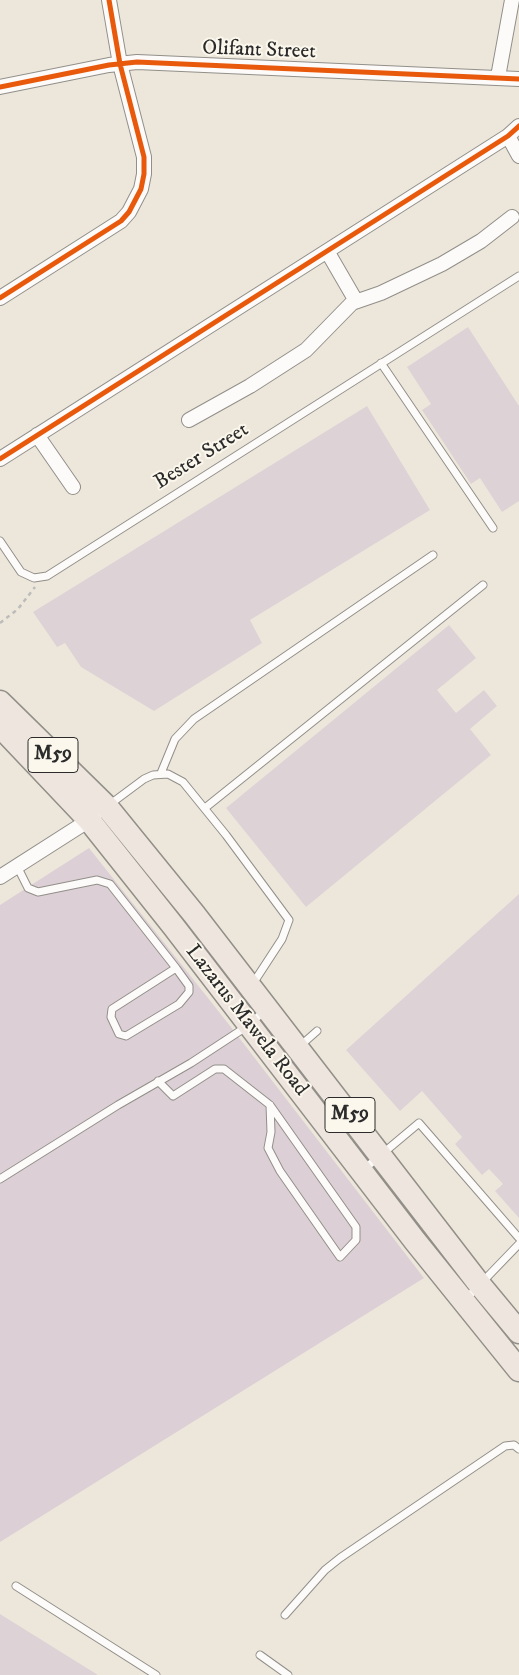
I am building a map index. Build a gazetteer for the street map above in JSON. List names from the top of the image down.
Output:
{
  "streets": {
    "main road": ["M59", "Lazarus Mawela Road"],
    "street": ["Olifant Street"],
    "lane": ["Bester Street"]
  }
}
